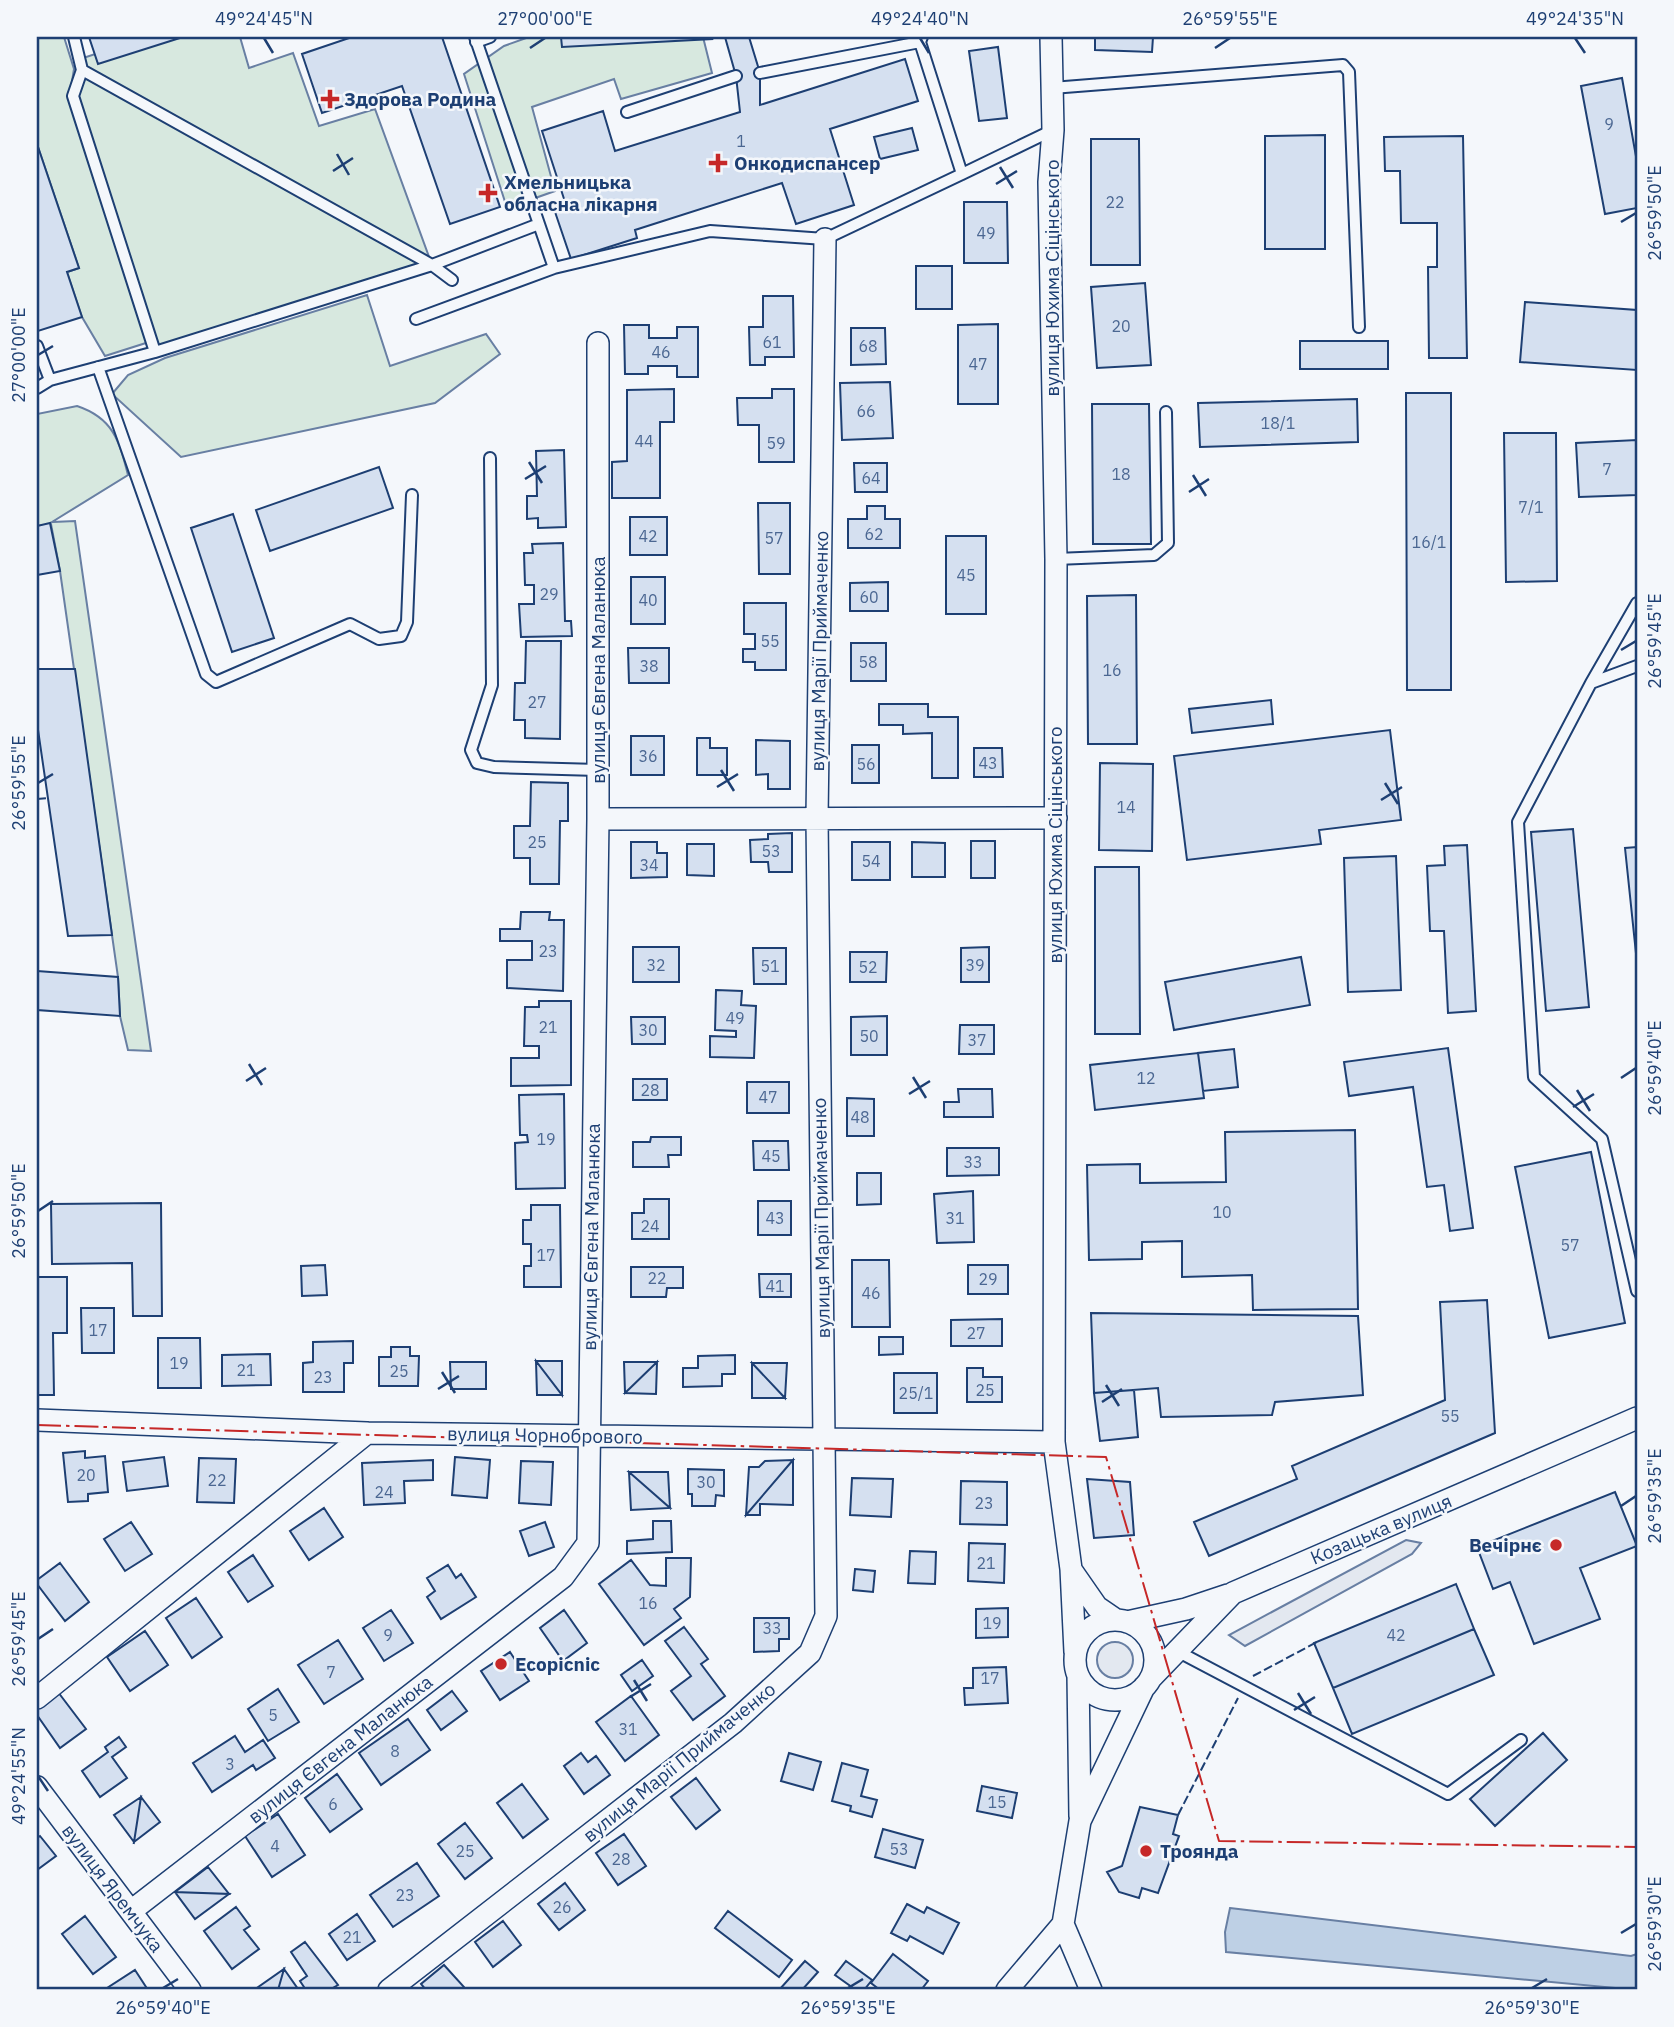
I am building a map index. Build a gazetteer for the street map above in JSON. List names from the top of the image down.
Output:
{
  "streets": {
    "street": [
      "вулиця Юхима Сіцінського",
      "вулиця Марії Приймаченко",
      "вулиця Євгена Маланюка",
      "вулиця Чорнобрового",
      "Козацька вулиця",
      "вулиця Яремчука"
    ]
  },
  "crossings": [
    ["вулиця Юхима Сіцінського", "вулиця Чорнобрового"],
    ["вулиця Юхима Сіцінського", "Козацька вулиця"],
    ["вулиця Марії Приймаченко", "вулиця Чорнобрового"],
    ["вулиця Євгена Маланюка", "вулиця Чорнобрового"],
    ["вулиця Євгена Маланюка", "вулиця Яремчука"]
  ],
  "places": {
    "health": ["Здорова Родина", "Онкодиспансер", "Хмельницька обласна лікарня"],
    "other": ["Вечірнє", "Ecopicnic", "Троянда"]
  },
  "house_numbers": [
    "9",
    "1",
    "22",
    "49",
    "20",
    "61",
    "68",
    "46",
    "47",
    "66",
    "18/1",
    "44",
    "59",
    "7",
    "18",
    "64",
    "7/1",
    "62",
    "42",
    "57",
    "16/1",
    "45",
    "29",
    "60",
    "40",
    "55",
    "58",
    "38",
    "16",
    "27",
    "36",
    "43",
    "56",
    "14",
    "25",
    "53",
    "54",
    "34",
    "23",
    "32",
    "39",
    "51",
    "52",
    "49",
    "21",
    "30",
    "50",
    "37",
    "12",
    "28",
    "47",
    "48",
    "19",
    "45",
    "33",
    "10",
    "43",
    "31",
    "24",
    "57",
    "17",
    "22",
    "29",
    "41",
    "46",
    "17",
    "27",
    "19",
    "21",
    "25",
    "23",
    "25",
    "25/1",
    "55",
    "20",
    "22",
    "30",
    "24",
    "23",
    "21",
    "16",
    "19",
    "33",
    "9",
    "42",
    "7",
    "17",
    "5",
    "31",
    "8",
    "3",
    "15",
    "6",
    "4",
    "53",
    "25",
    "28",
    "23",
    "26",
    "21"
  ],
  "coordinates": [
    "49°24'45\"N",
    "27°00'00\"E",
    "49°24'40\"N",
    "26°59'55\"E",
    "49°24'35\"N",
    "26°59'50\"E",
    "26°59'45\"E",
    "26°59'40\"E",
    "26°59'35\"E",
    "49°24'55\"N",
    "26°59'30\"E"
  ]
}
